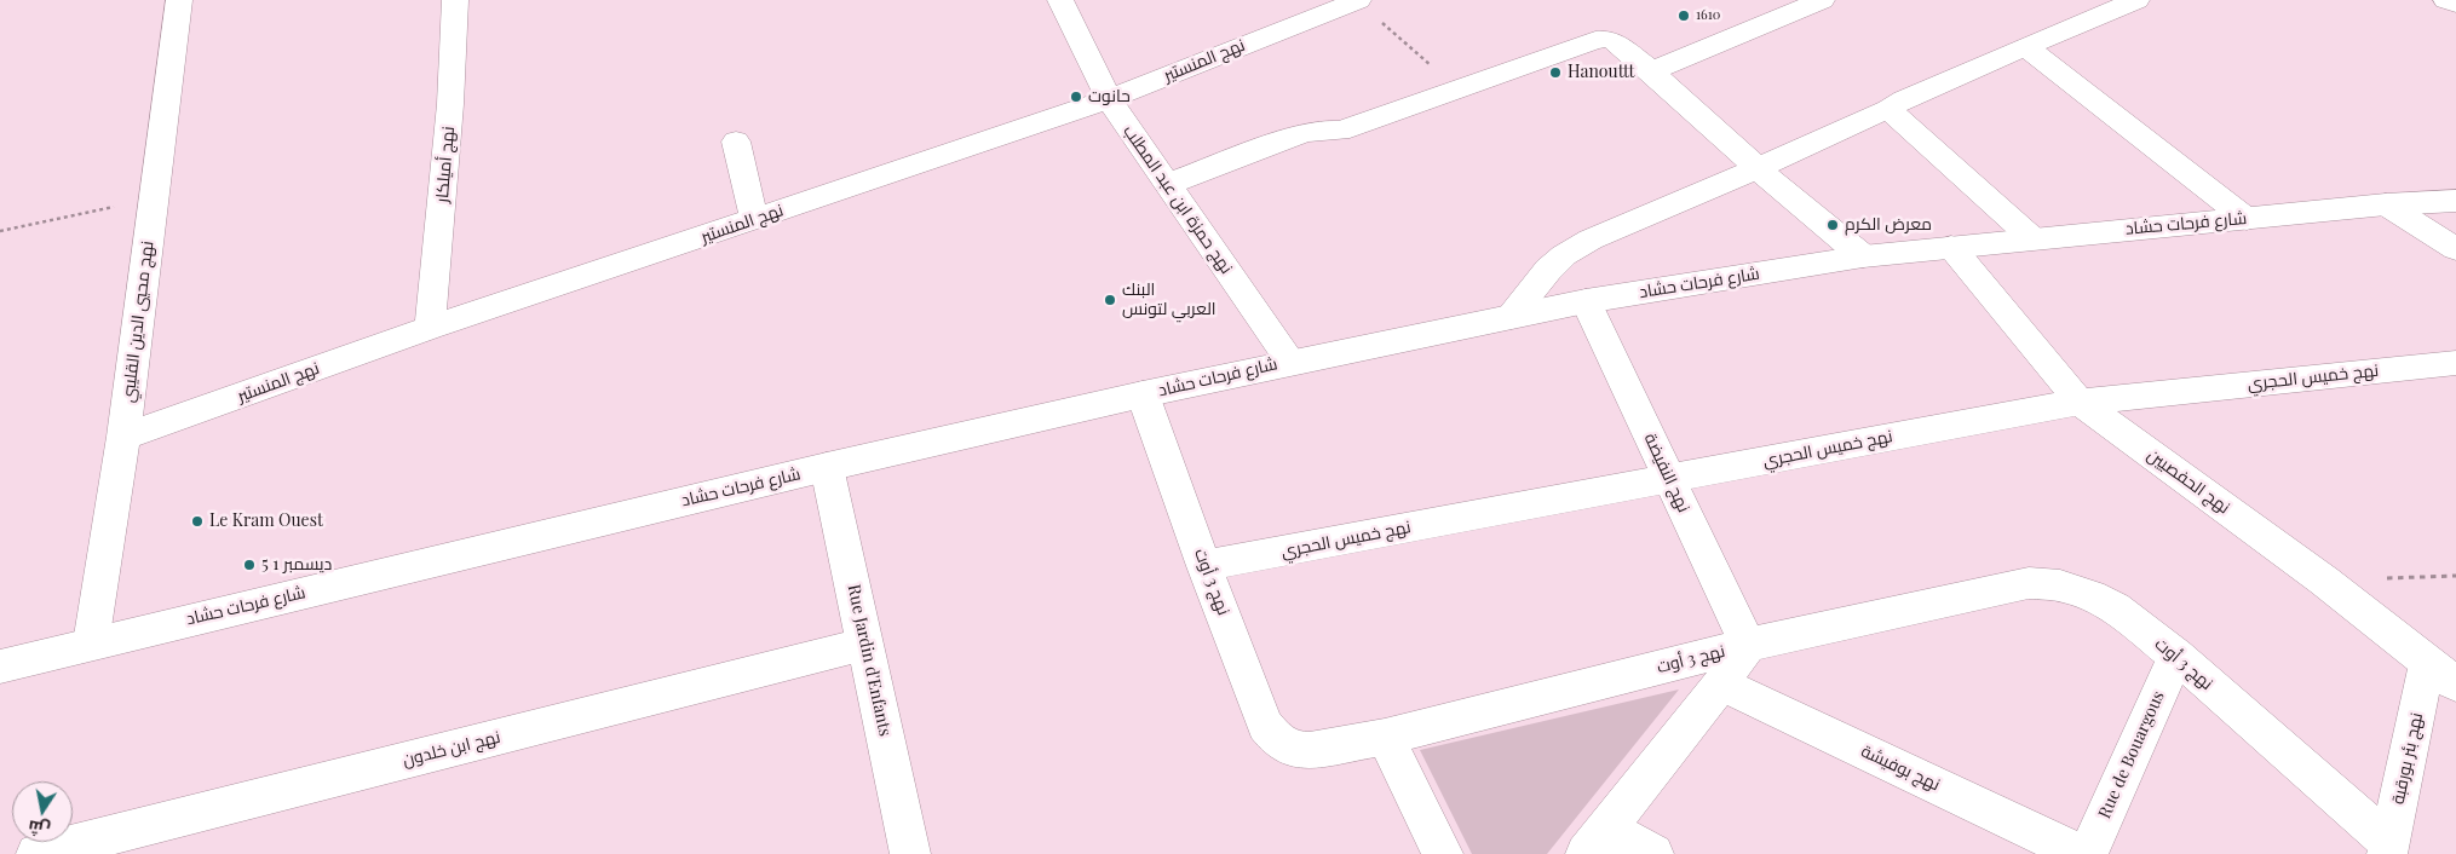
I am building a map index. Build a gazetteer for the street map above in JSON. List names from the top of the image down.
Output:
{
  "streets": {
    "street": [
      "نهج المنستير",
      "نهج أميلكار",
      "نهج حمزة ابن عبد المطلب",
      "شارع فرحات حشاد",
      "نهج محيي الدين القليبي",
      "نهج خميس الحجري",
      "نهج النفيضة",
      "نهج الحفصيين",
      "نهج 3 أوت",
      "Rue Jardin d'Enfants",
      "نهج ابن خلدون",
      "Rue de Bouargous",
      "نهج بئر بورقبة",
      "نهج بوفيشة"
    ]
  },
  "crossings": [
    ["نهج المنستير", "نهج أميلكار"],
    ["نهج المنستير", "نهج حمزة ابن عبد المطلب"],
    ["نهج المنستير", "نهج محيي الدين القليبي"],
    ["نهج حمزة ابن عبد المطلب", "شارع فرحات حشاد"],
    ["شارع فرحات حشاد", "نهج محيي الدين القليبي"],
    ["شارع فرحات حشاد", "نهج النفيضة"],
    ["شارع فرحات حشاد", "نهج الحفصيين"],
    ["شارع فرحات حشاد", "نهج 3 أوت"],
    ["شارع فرحات حشاد", "Rue Jardin d'Enfants"],
    ["نهج خميس الحجري", "نهج النفيضة"],
    ["نهج خميس الحجري", "نهج الحفصيين"],
    ["نهج خميس الحجري", "نهج 3 أوت"],
    ["نهج النفيضة", "نهج 3 أوت"],
    ["نهج الحفصيين", "نهج بئر بورقبة"],
    ["نهج 3 أوت", "Rue de Bouargous"],
    ["نهج 3 أوت", "نهج بئر بورقبة"],
    ["Rue Jardin d'Enfants", "نهج ابن خلدون"]
  ],
  "places": [
    "1610",
    "Hanouttt",
    "حانوت",
    "معرض الكرم",
    "البنك العربي لتونس",
    "Le Kram Ouest",
    "5 ديسمبر 1"
  ],
  "north": "bottom"
}
